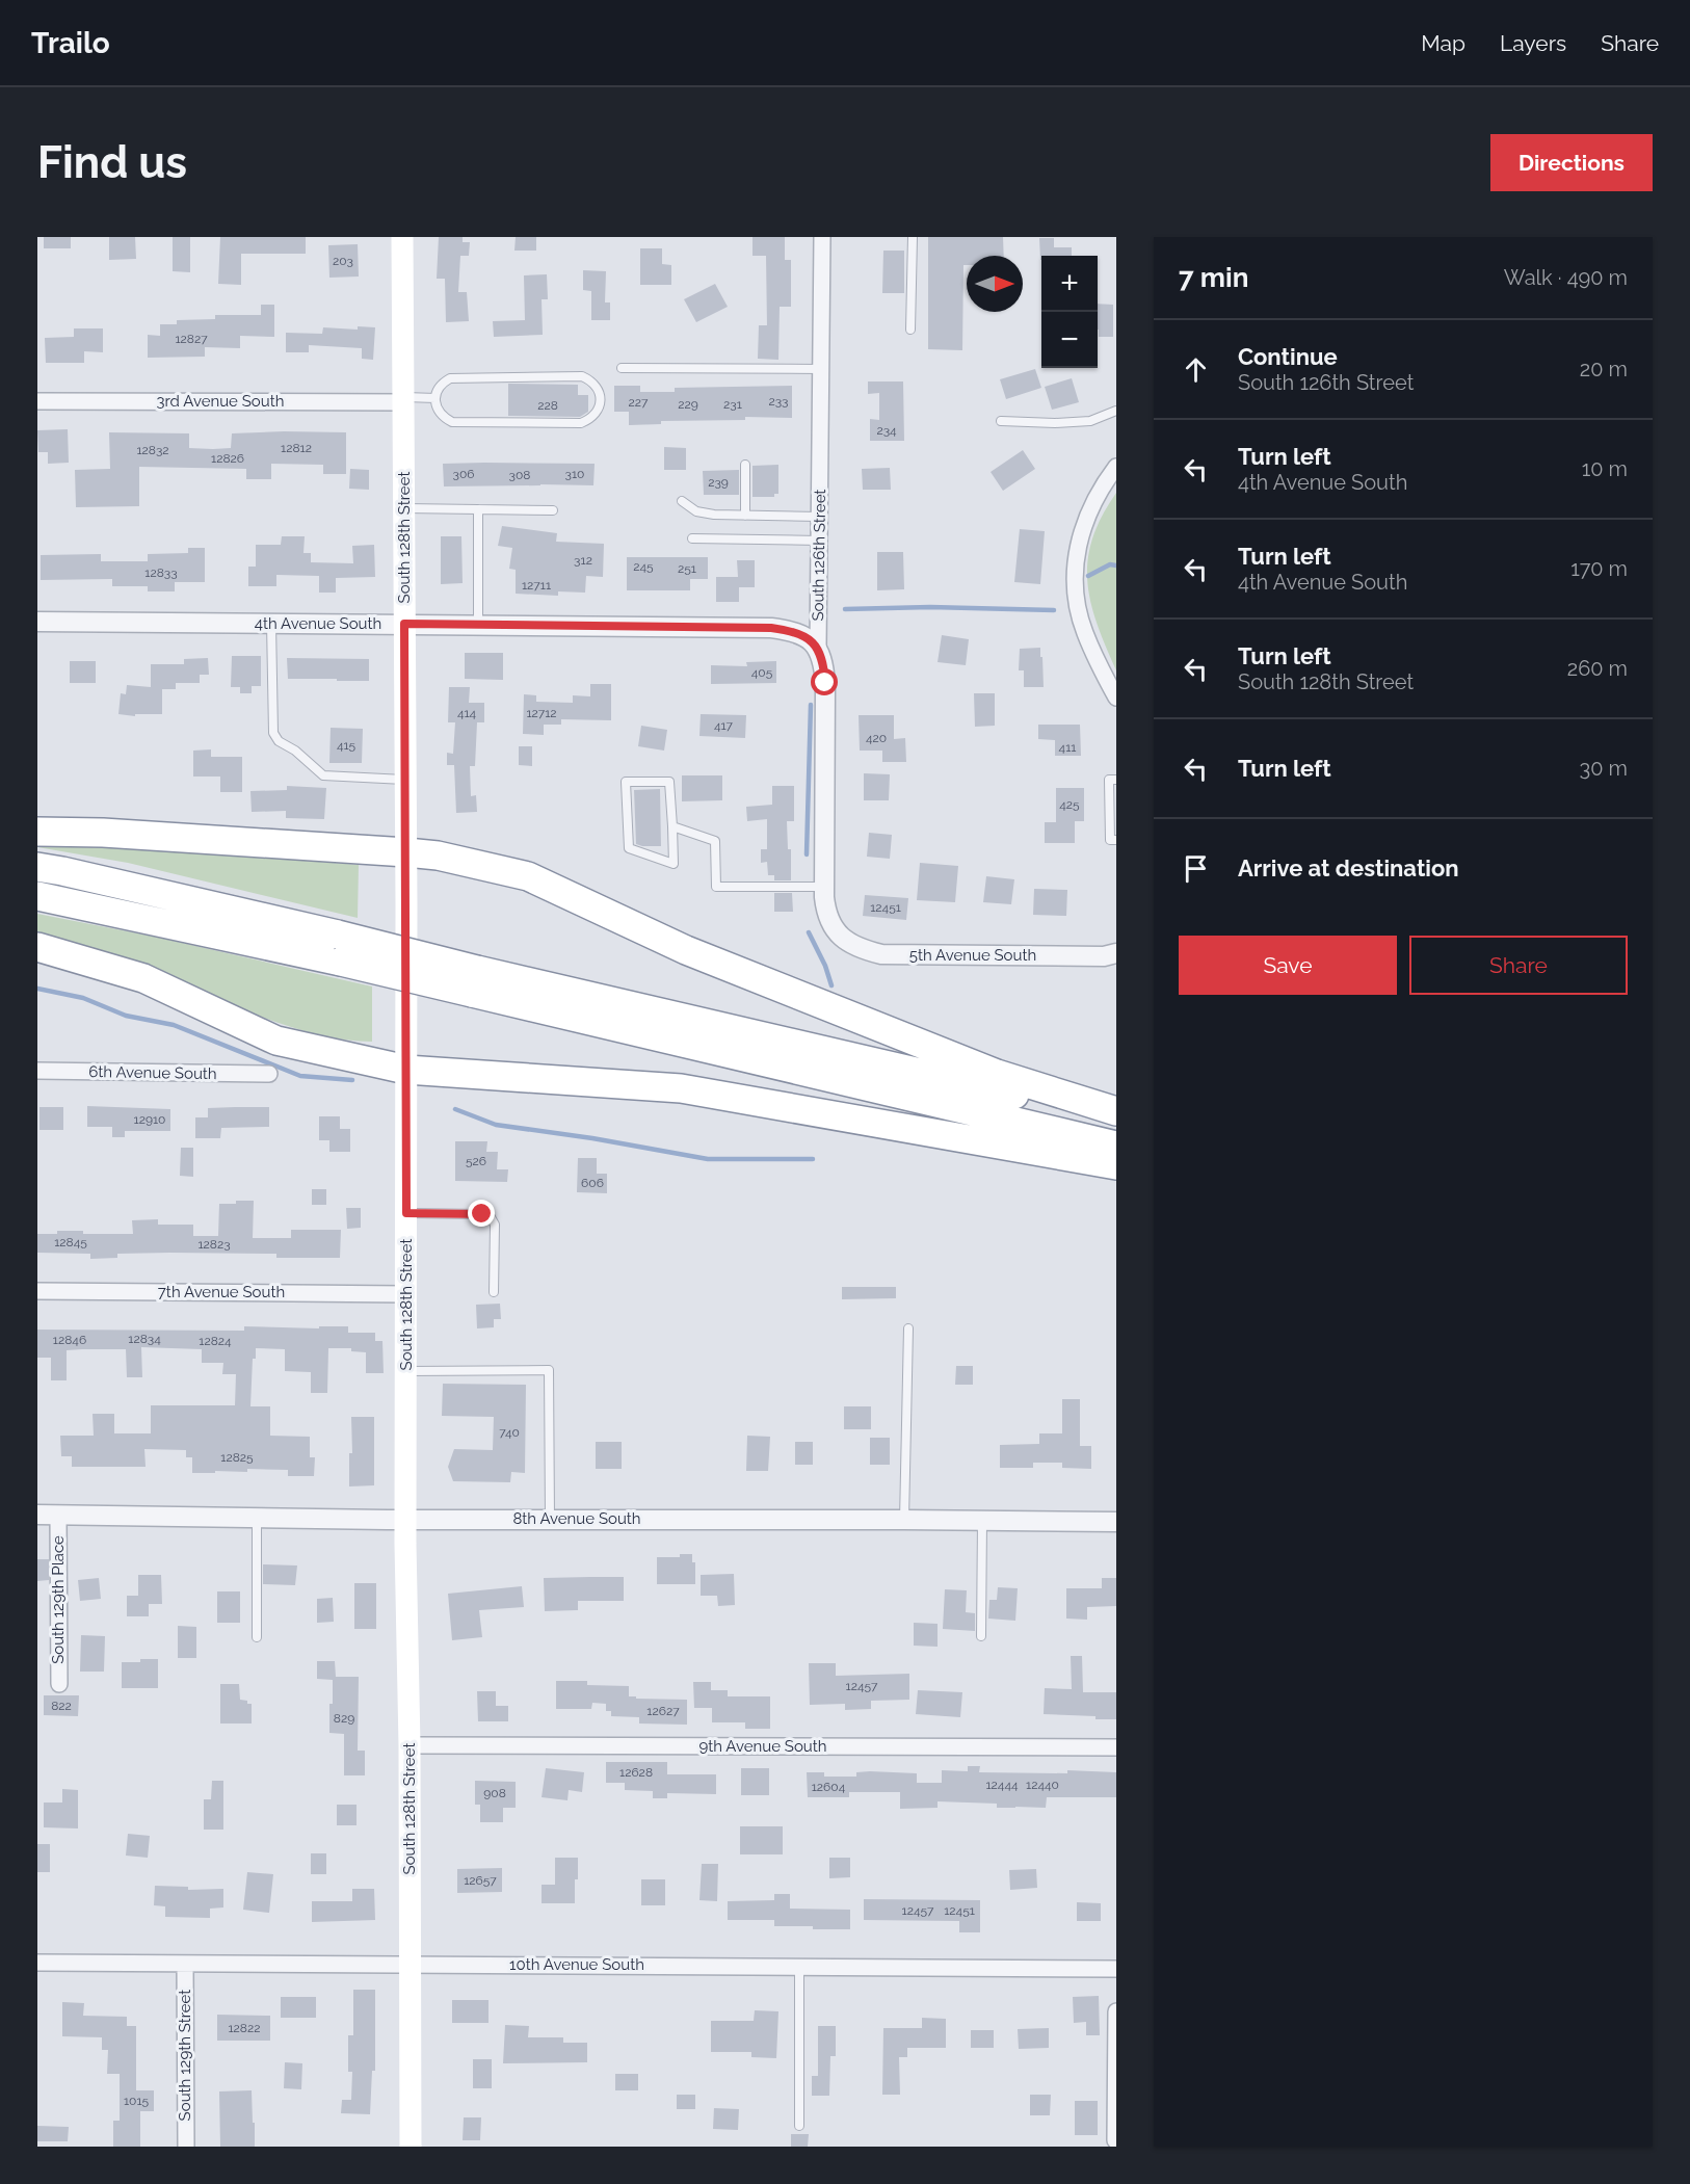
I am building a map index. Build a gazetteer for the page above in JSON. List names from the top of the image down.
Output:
{
  "streets": {
    "main road": ["South 128th Street"],
    "street": [
      "3rd Avenue South",
      "South 126th Street",
      "4th Avenue South",
      "5th Avenue South",
      "6th Avenue South",
      "7th Avenue South",
      "8th Avenue South",
      "South 129th Place",
      "9th Avenue South",
      "10th Avenue South",
      "South 129th Street"
    ]
  },
  "crossings": [
    ["3rd Avenue South", "South 128th Street"],
    ["South 128th Street", "4th Avenue South"],
    ["South 128th Street", "7th Avenue South"],
    ["South 128th Street", "8th Avenue South"],
    ["South 128th Street", "9th Avenue South"],
    ["South 128th Street", "10th Avenue South"],
    ["South 126th Street", "4th Avenue South"],
    ["South 126th Street", "5th Avenue South"],
    ["8th Avenue South", "South 129th Place"],
    ["10th Avenue South", "South 129th Street"]
  ],
  "house_numbers": [
    "203",
    "12827",
    "233",
    "227",
    "229",
    "231",
    "228",
    "234",
    "12812",
    "12832",
    "12826",
    "306",
    "310",
    "308",
    "239",
    "312",
    "245",
    "251",
    "12833",
    "12711",
    "405",
    "414",
    "12712",
    "417",
    "420",
    "415",
    "411",
    "425",
    "12451",
    "12910",
    "526",
    "606",
    "12845",
    "12823",
    "12834",
    "12846",
    "12824",
    "740",
    "12825",
    "12457",
    "822",
    "12627",
    "829",
    "12628",
    "12444",
    "12440",
    "12604",
    "908",
    "12657",
    "12457",
    "12451",
    "12822",
    "1015"
  ],
  "north": "right",
  "page": {
    "header": "Trailo",
    "nav": ["Map", "Layers", "Share"],
    "buttons": [
      "Directions",
      ["Save", "Share"]
    ],
    "title": "Find us",
    "heading": ["7 min", "Walk · 490 m"],
    "map_buttons": ["+", "−"],
    "list": [
      ["Continue", "South 126th Street", "20 m"],
      ["Turn left", "4th Avenue South", "10 m"],
      ["Turn left", "4th Avenue South", "170 m"],
      ["Turn left", "South 128th Street", "260 m"],
      ["Turn left", "30 m"],
      "Arrive at destination"
    ]
  }
}
